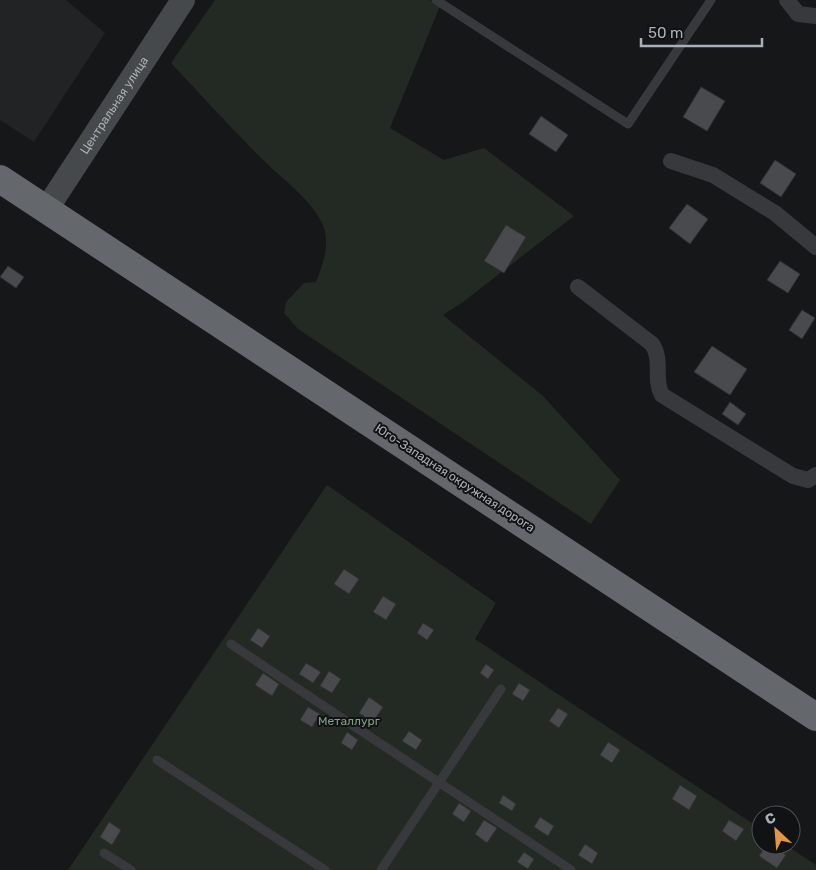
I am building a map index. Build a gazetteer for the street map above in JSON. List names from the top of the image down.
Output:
{
  "streets": {
    "highway": ["Юго-Западная окружная дорога"],
    "street": ["Центральная улица"]
  },
  "crossings": [
    ["Центральная улица", "Юго-Западная окружная дорога"]
  ],
  "parks": ["Металлург"],
  "scale_bar": "50 m",
  "north": "top left"
}
